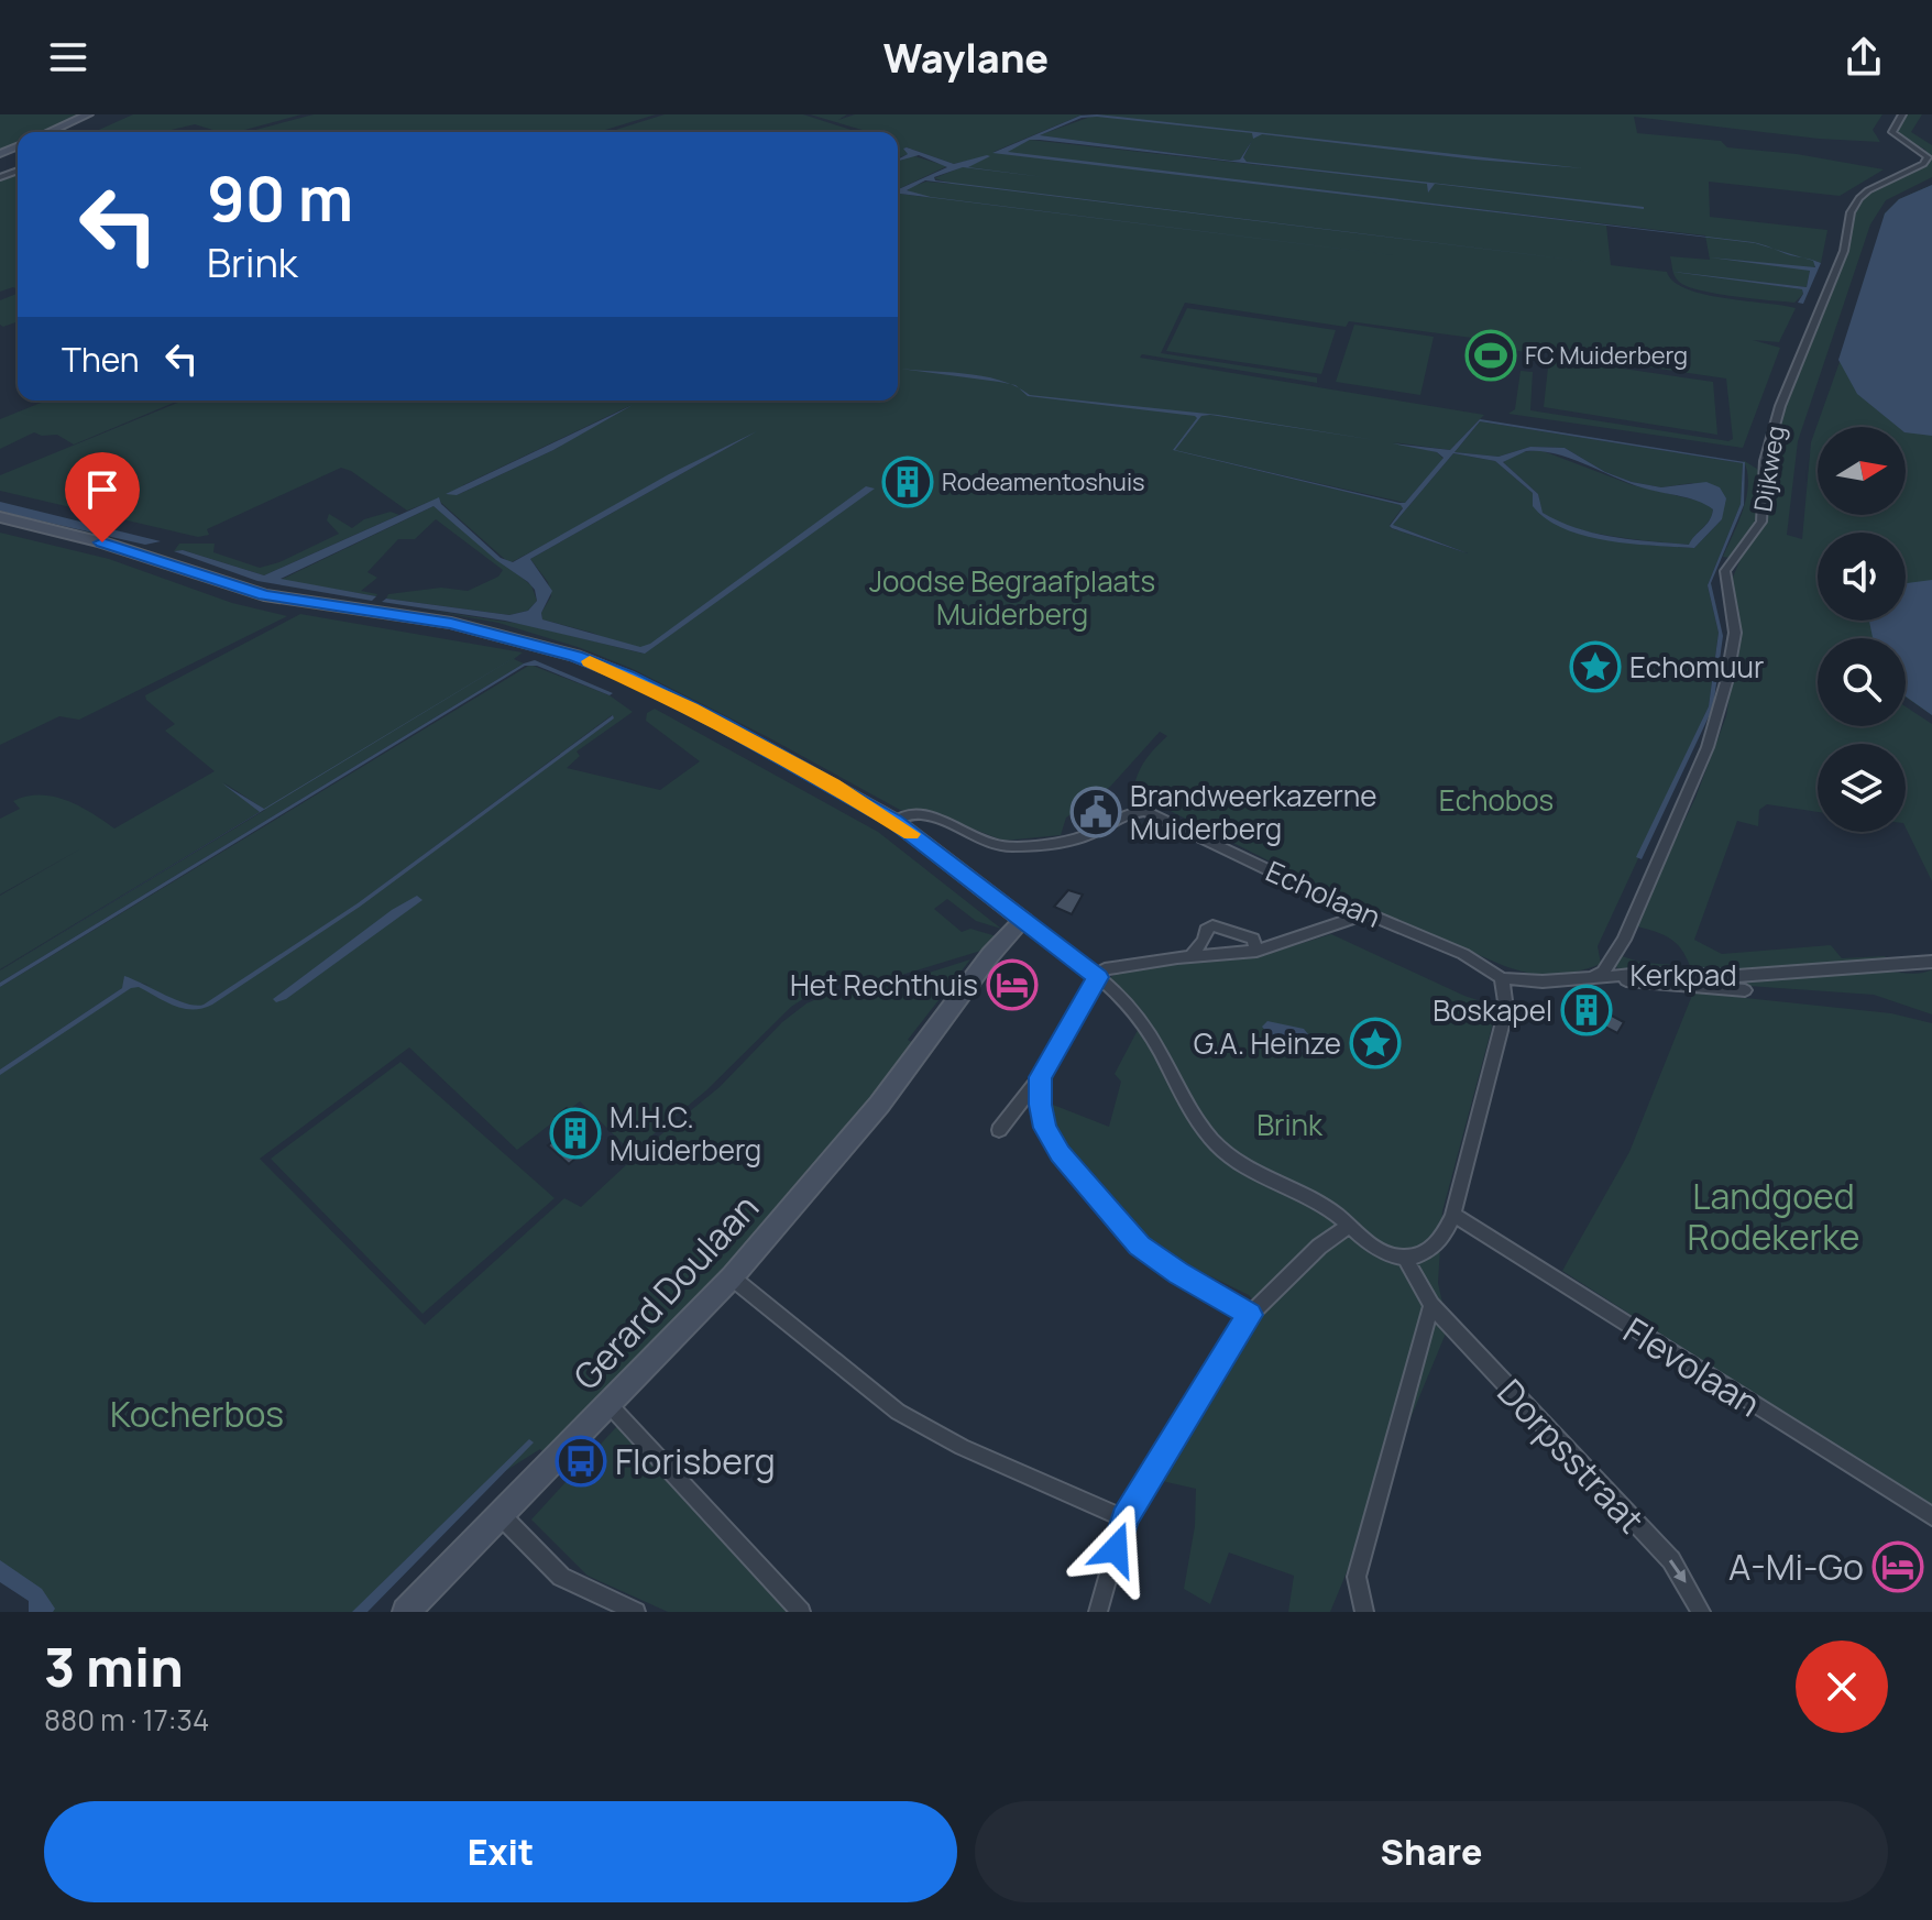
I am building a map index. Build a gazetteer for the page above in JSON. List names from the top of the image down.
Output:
{
  "streets": {
    "street": [
      "Dijkweg",
      "Echolaan",
      "Kerkpad",
      "Gerard Doulaan",
      "Flevolaan",
      "Dorpsstraat"
    ]
  },
  "crossings": [
    ["Dijkweg", "Kerkpad"]
  ],
  "one_way": ["Dorpsstraat"],
  "parks": [
    "Joodse Begraafplaats Muiderberg",
    "Echobos",
    "Brink",
    "Landgoed Rodekerke",
    "Kocherbos"
  ],
  "places": {
    "sports": ["FC Muiderberg"],
    "building": ["Rodeamentoshuis", "Boskapel", "M.H.C. Muiderberg"],
    "place": ["Echomuur", "G.A. Heinze"],
    "public building": ["Brandweerkazerne Muiderberg"],
    "hotel": ["Het Rechthuis", "A-Mi-Go"],
    "bus stop": ["Florisberg"]
  },
  "north": "right",
  "page": {
    "header": "Waylane",
    "turn": ["90 m", "Brink"],
    "then": "Then",
    "heading": ["3 min", "880 m · 17:34"],
    "buttons": ["Exit", "Share"]
  }
}
